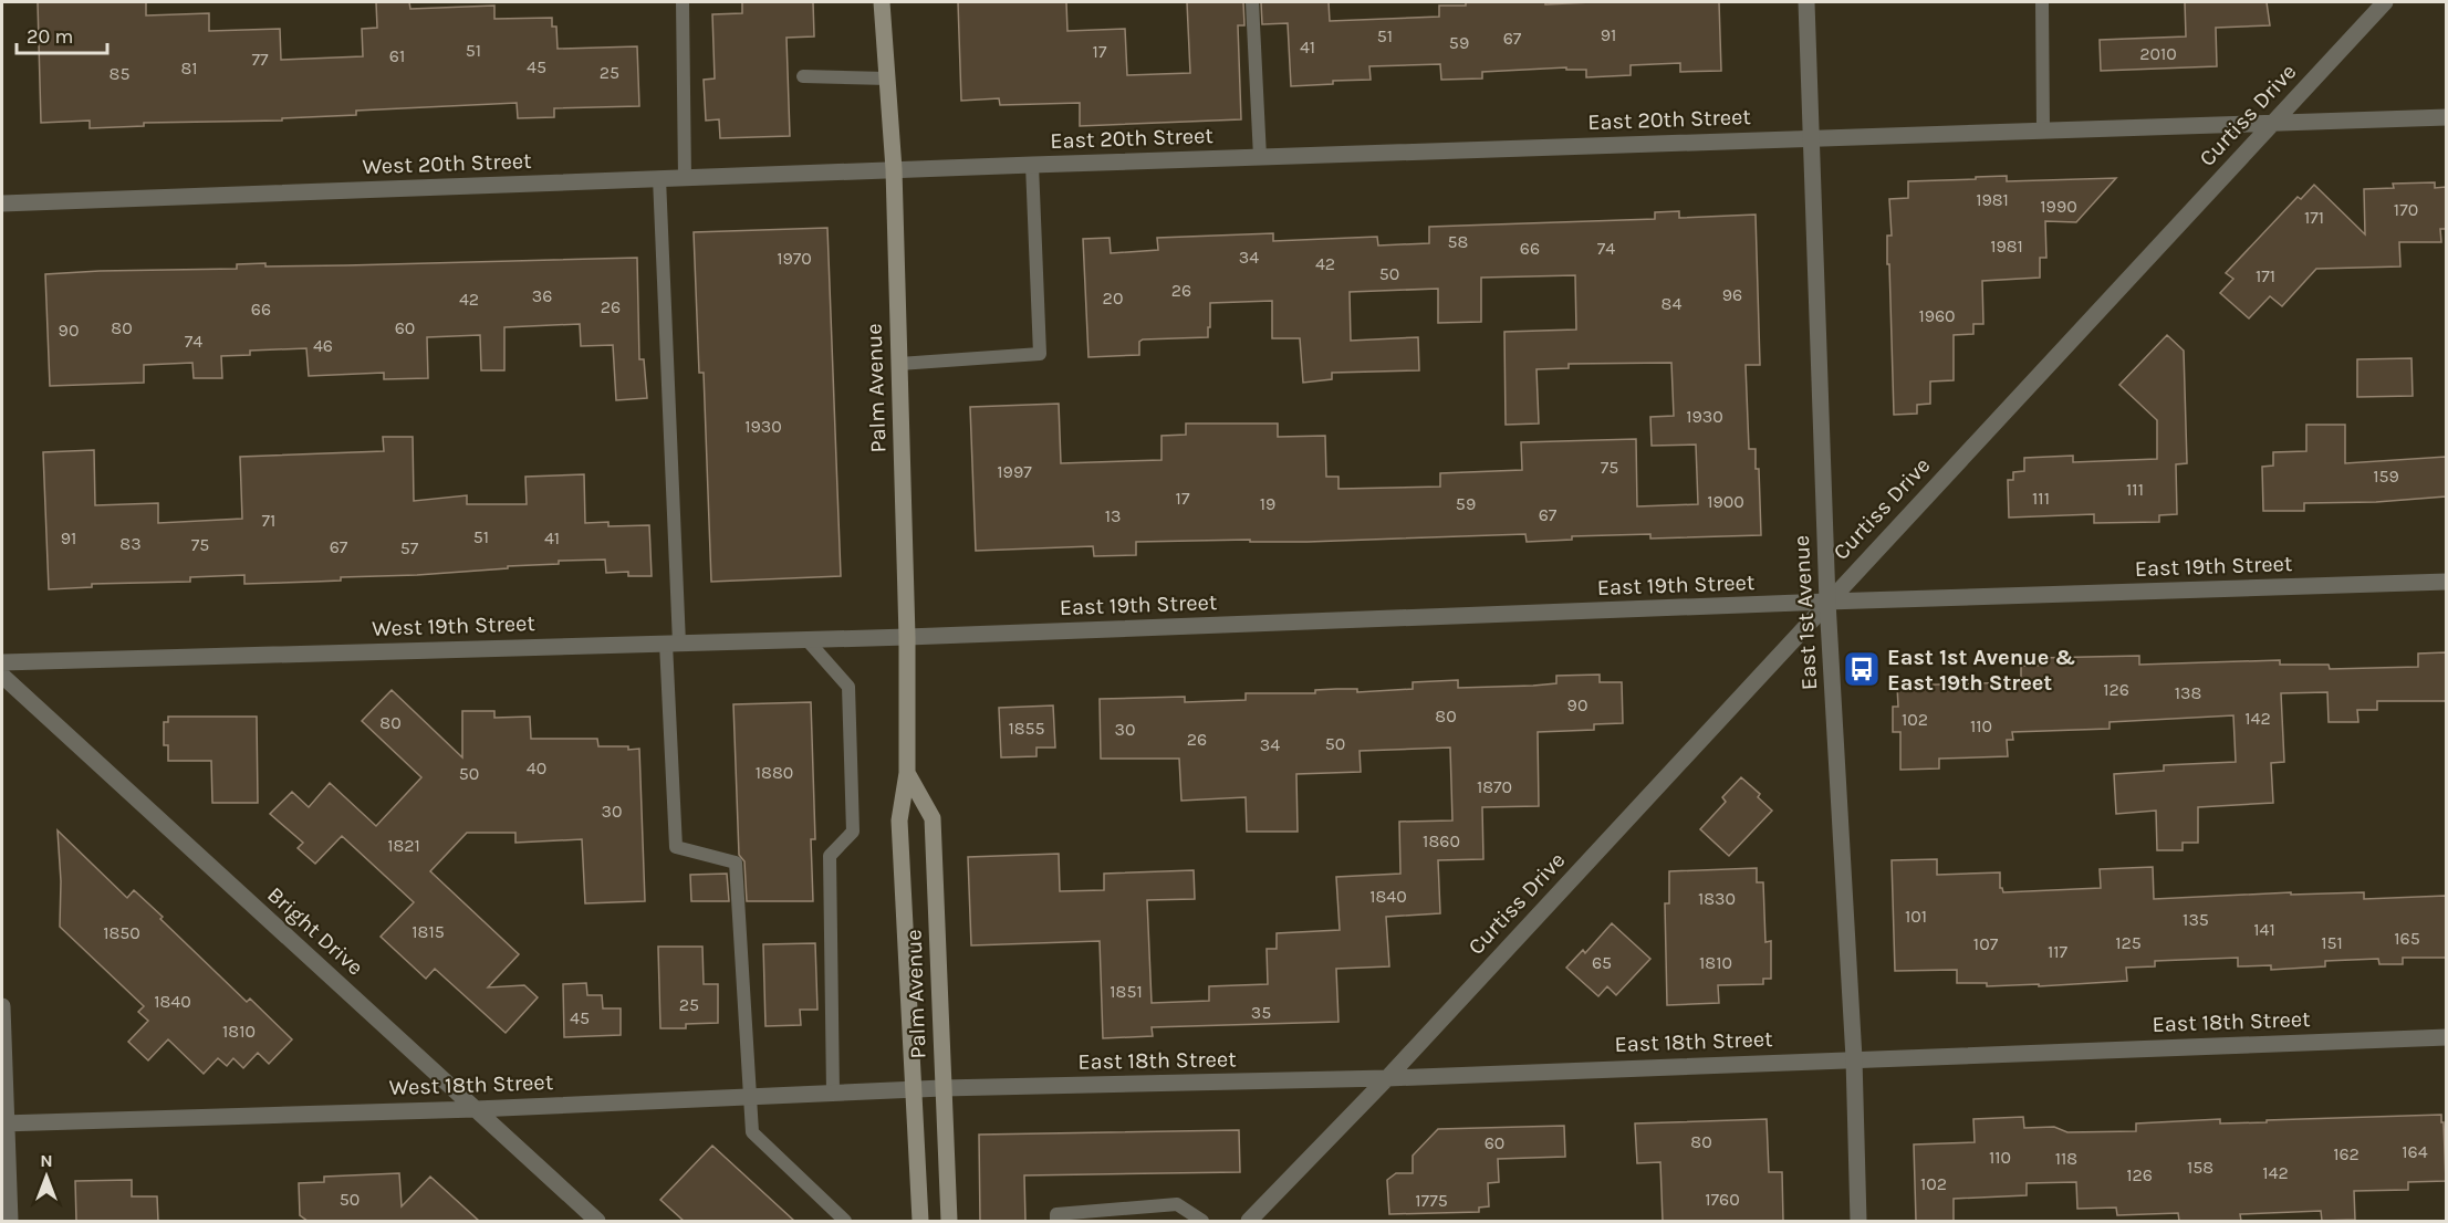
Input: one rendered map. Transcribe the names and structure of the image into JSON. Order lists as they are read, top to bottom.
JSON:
{
  "streets": {
    "main road": ["Palm Avenue"],
    "street": [
      "Curtiss Drive",
      "East 20th Street",
      "West 20th Street",
      "East 19th Street",
      "East 1st Avenue",
      "West 19th Street",
      "Bright Drive",
      "East 18th Street",
      "West 18th Street"
    ]
  },
  "crossings": [
    ["Curtiss Drive", "East 20th Street"],
    ["Curtiss Drive", "East 19th Street"],
    ["Curtiss Drive", "East 1st Avenue"],
    ["Curtiss Drive", "East 18th Street"],
    ["East 20th Street", "West 20th Street"],
    ["East 20th Street", "Palm Avenue"],
    ["East 20th Street", "East 1st Avenue"],
    ["West 20th Street", "Palm Avenue"],
    ["Palm Avenue", "East 19th Street"],
    ["Palm Avenue", "West 19th Street"],
    ["Palm Avenue", "East 18th Street"],
    ["Palm Avenue", "West 18th Street"],
    ["East 19th Street", "East 1st Avenue"],
    ["East 19th Street", "West 19th Street"],
    ["East 1st Avenue", "East 18th Street"],
    ["Bright Drive", "West 18th Street"],
    ["East 18th Street", "West 18th Street"]
  ],
  "places": {
    "bus stop": ["East 1st Avenue & East 19th Street"]
  },
  "house_numbers": [
    "91",
    "51",
    "67",
    "59",
    "41",
    "51",
    "17",
    "2010",
    "61",
    "77",
    "45",
    "81",
    "25",
    "85",
    "1981",
    "1990",
    "170",
    "171",
    "58",
    "1981",
    "66",
    "74",
    "34",
    "1970",
    "42",
    "50",
    "171",
    "26",
    "96",
    "36",
    "20",
    "42",
    "84",
    "26",
    "66",
    "1960",
    "80",
    "60",
    "90",
    "74",
    "46",
    "1930",
    "1930",
    "75",
    "1997",
    "159",
    "111",
    "17",
    "111",
    "1900",
    "19",
    "59",
    "67",
    "13",
    "71",
    "51",
    "91",
    "41",
    "83",
    "75",
    "67",
    "57",
    "126",
    "138",
    "90",
    "80",
    "142",
    "102",
    "80",
    "110",
    "1855",
    "30",
    "26",
    "50",
    "34",
    "40",
    "1880",
    "50",
    "1870",
    "30",
    "1860",
    "1821",
    "1840",
    "1830",
    "101",
    "135",
    "141",
    "1815",
    "1850",
    "165",
    "125",
    "151",
    "107",
    "117",
    "65",
    "1810",
    "1851",
    "1840",
    "25",
    "35",
    "45",
    "1810",
    "80",
    "60",
    "164",
    "162",
    "110",
    "118",
    "158",
    "142",
    "126",
    "102",
    "50",
    "1760",
    "1775"
  ],
  "scale_bar": "20 m",
  "north": "top"
}
